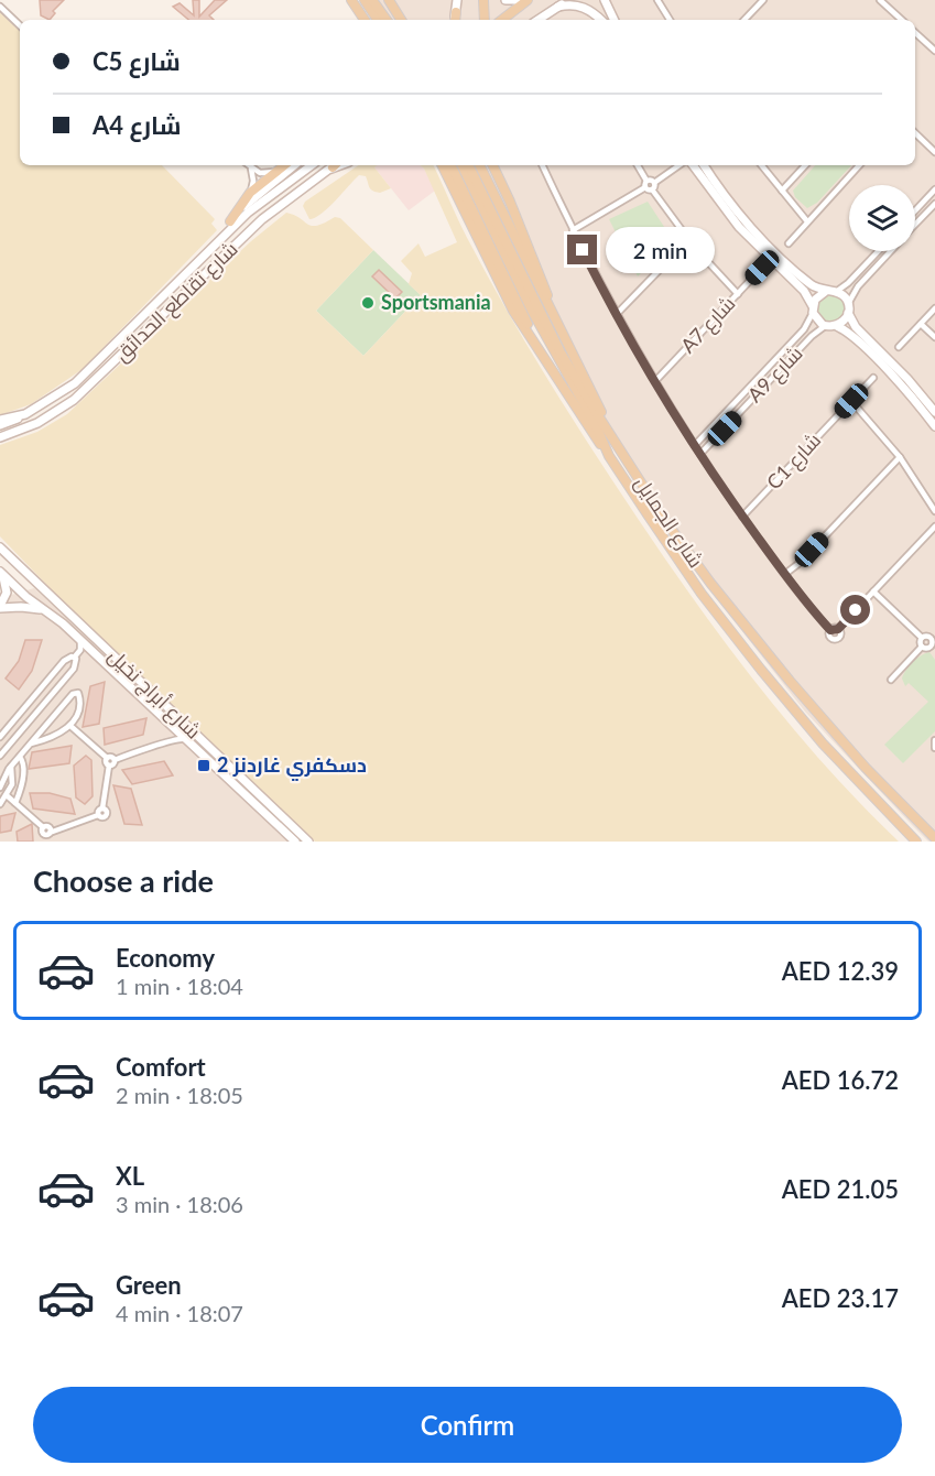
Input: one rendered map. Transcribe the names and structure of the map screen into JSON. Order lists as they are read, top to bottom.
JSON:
{
  "streets": {
    "main road": ["شارع الجمايل"],
    "street": [
      "شارع تقاطع الحدائق",
      "A7 شارع",
      "A9 شارع",
      "C1 شارع",
      "شارع أبراج نخيل"
    ]
  },
  "places": {
    "other": ["Sportsmania"],
    "transit": ["دسكفري غاردنز 2"]
  },
  "page": {
    "banner": ["C5 شارع", "A4 شارع"],
    "bubble": "2 min",
    "heading": "Choose a ride",
    "list": [
      {
        "name": "Economy",
        "note": "1 min · 18:04",
        "value": "AED 12.39"
      },
      {
        "name": "Comfort",
        "note": "2 min · 18:05",
        "value": "AED 16.72"
      },
      {
        "name": "XL",
        "note": "3 min · 18:06",
        "value": "AED 21.05"
      },
      {
        "name": "Green",
        "note": "4 min · 18:07",
        "value": "AED 23.17"
      }
    ],
    "buttons": "Confirm"
  }
}
